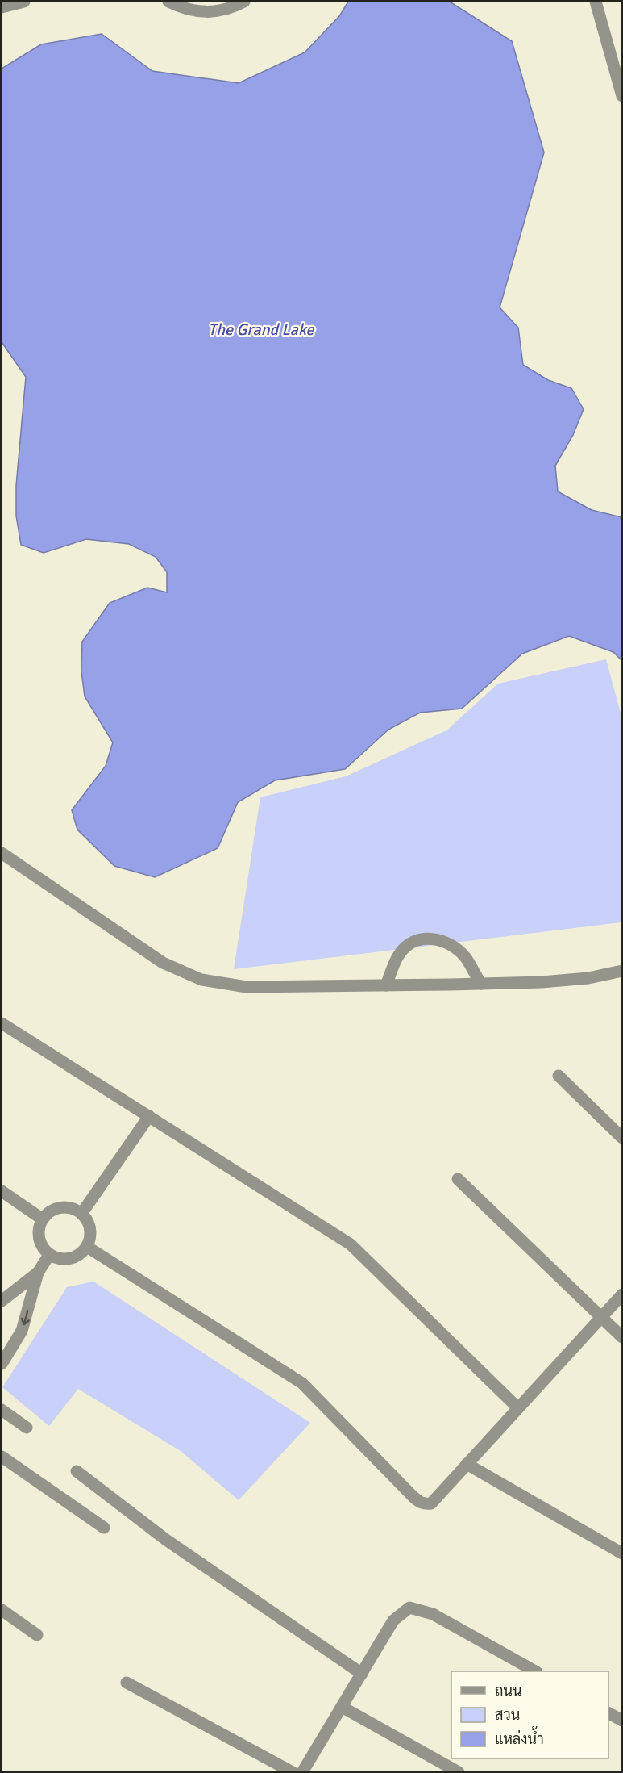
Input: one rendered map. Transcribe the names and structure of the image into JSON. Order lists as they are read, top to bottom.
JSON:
{
  "water": ["The Grand Lake"],
  "legend": ["ถนน", "สวน", "แหล่งน้ำ"]
}
